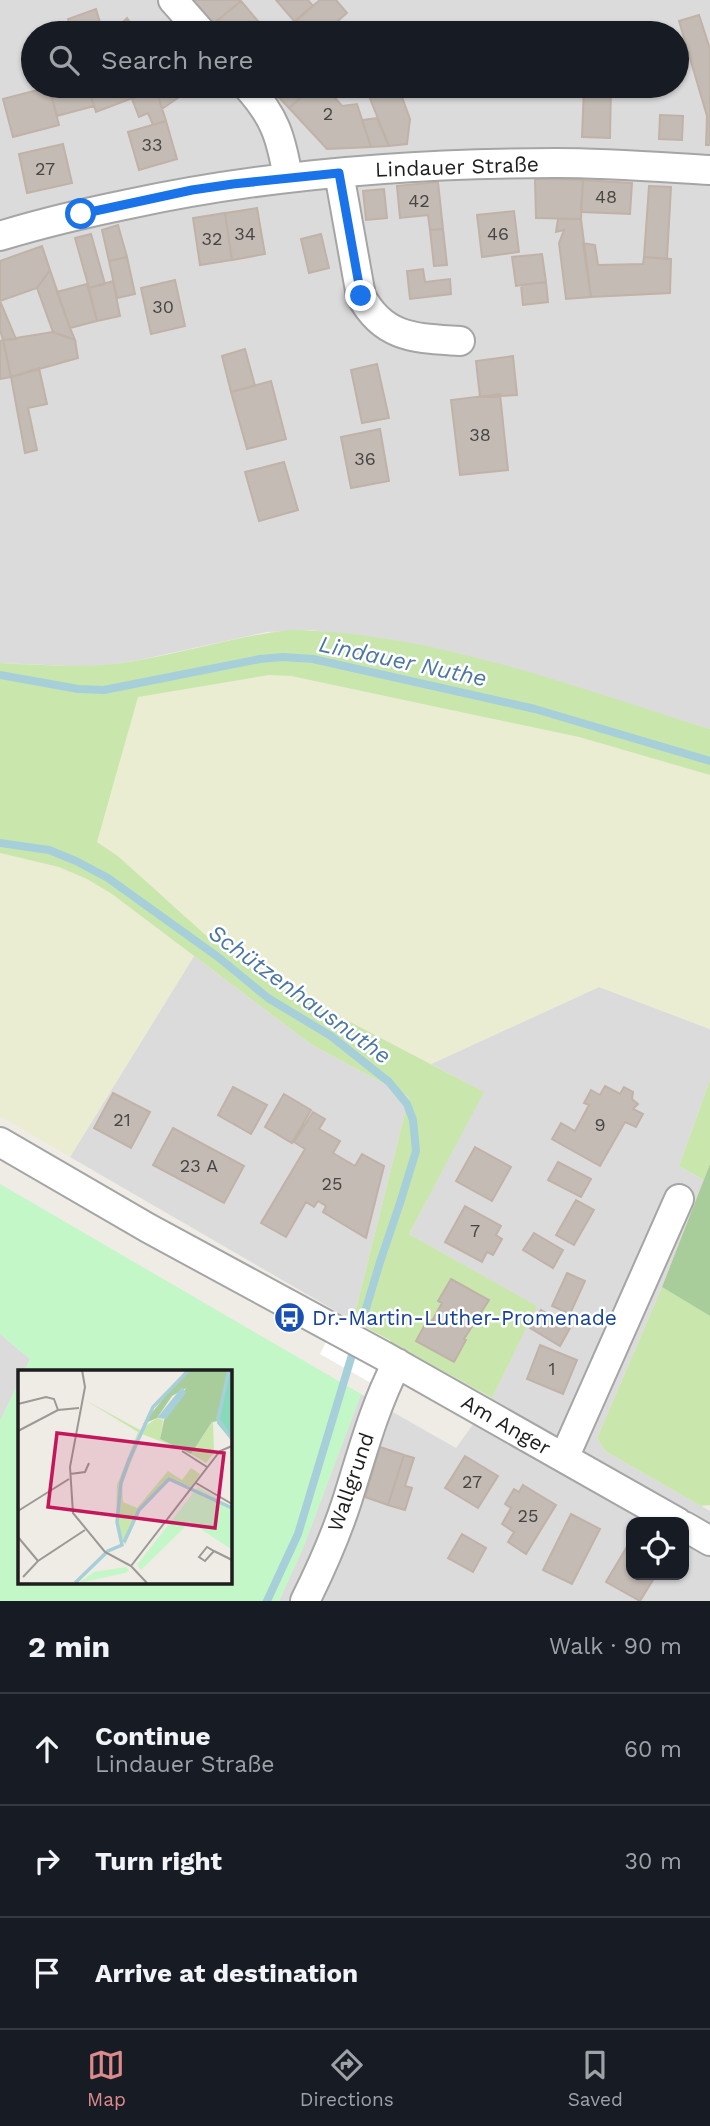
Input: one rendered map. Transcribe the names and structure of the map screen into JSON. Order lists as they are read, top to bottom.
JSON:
{
  "streets": {
    "street": ["Lindauer Straße", "Am Anger", "Wallgrund"]
  },
  "crossings": [
    ["Am Anger", "Wallgrund"]
  ],
  "water": ["Lindauer Nuthe", "Schützenhausnuthe"],
  "places": {
    "bus stop": ["Dr.-Martin-Luther-Promenade"]
  },
  "house_numbers": [
    "2",
    "33",
    "27",
    "48",
    "42",
    "34",
    "46",
    "32",
    "30",
    "38",
    "36",
    "21",
    "9",
    "23 A",
    "25",
    "7",
    "1",
    "27",
    "25"
  ],
  "page": {
    "search": "Search here",
    "heading": ["2 min", "Walk · 90 m"],
    "list": [
      ["Continue", "Lindauer Straße", "60 m"],
      ["Turn right", "30 m"],
      "Arrive at destination"
    ],
    "nav": ["Map", "Directions", "Saved"]
  }
}
